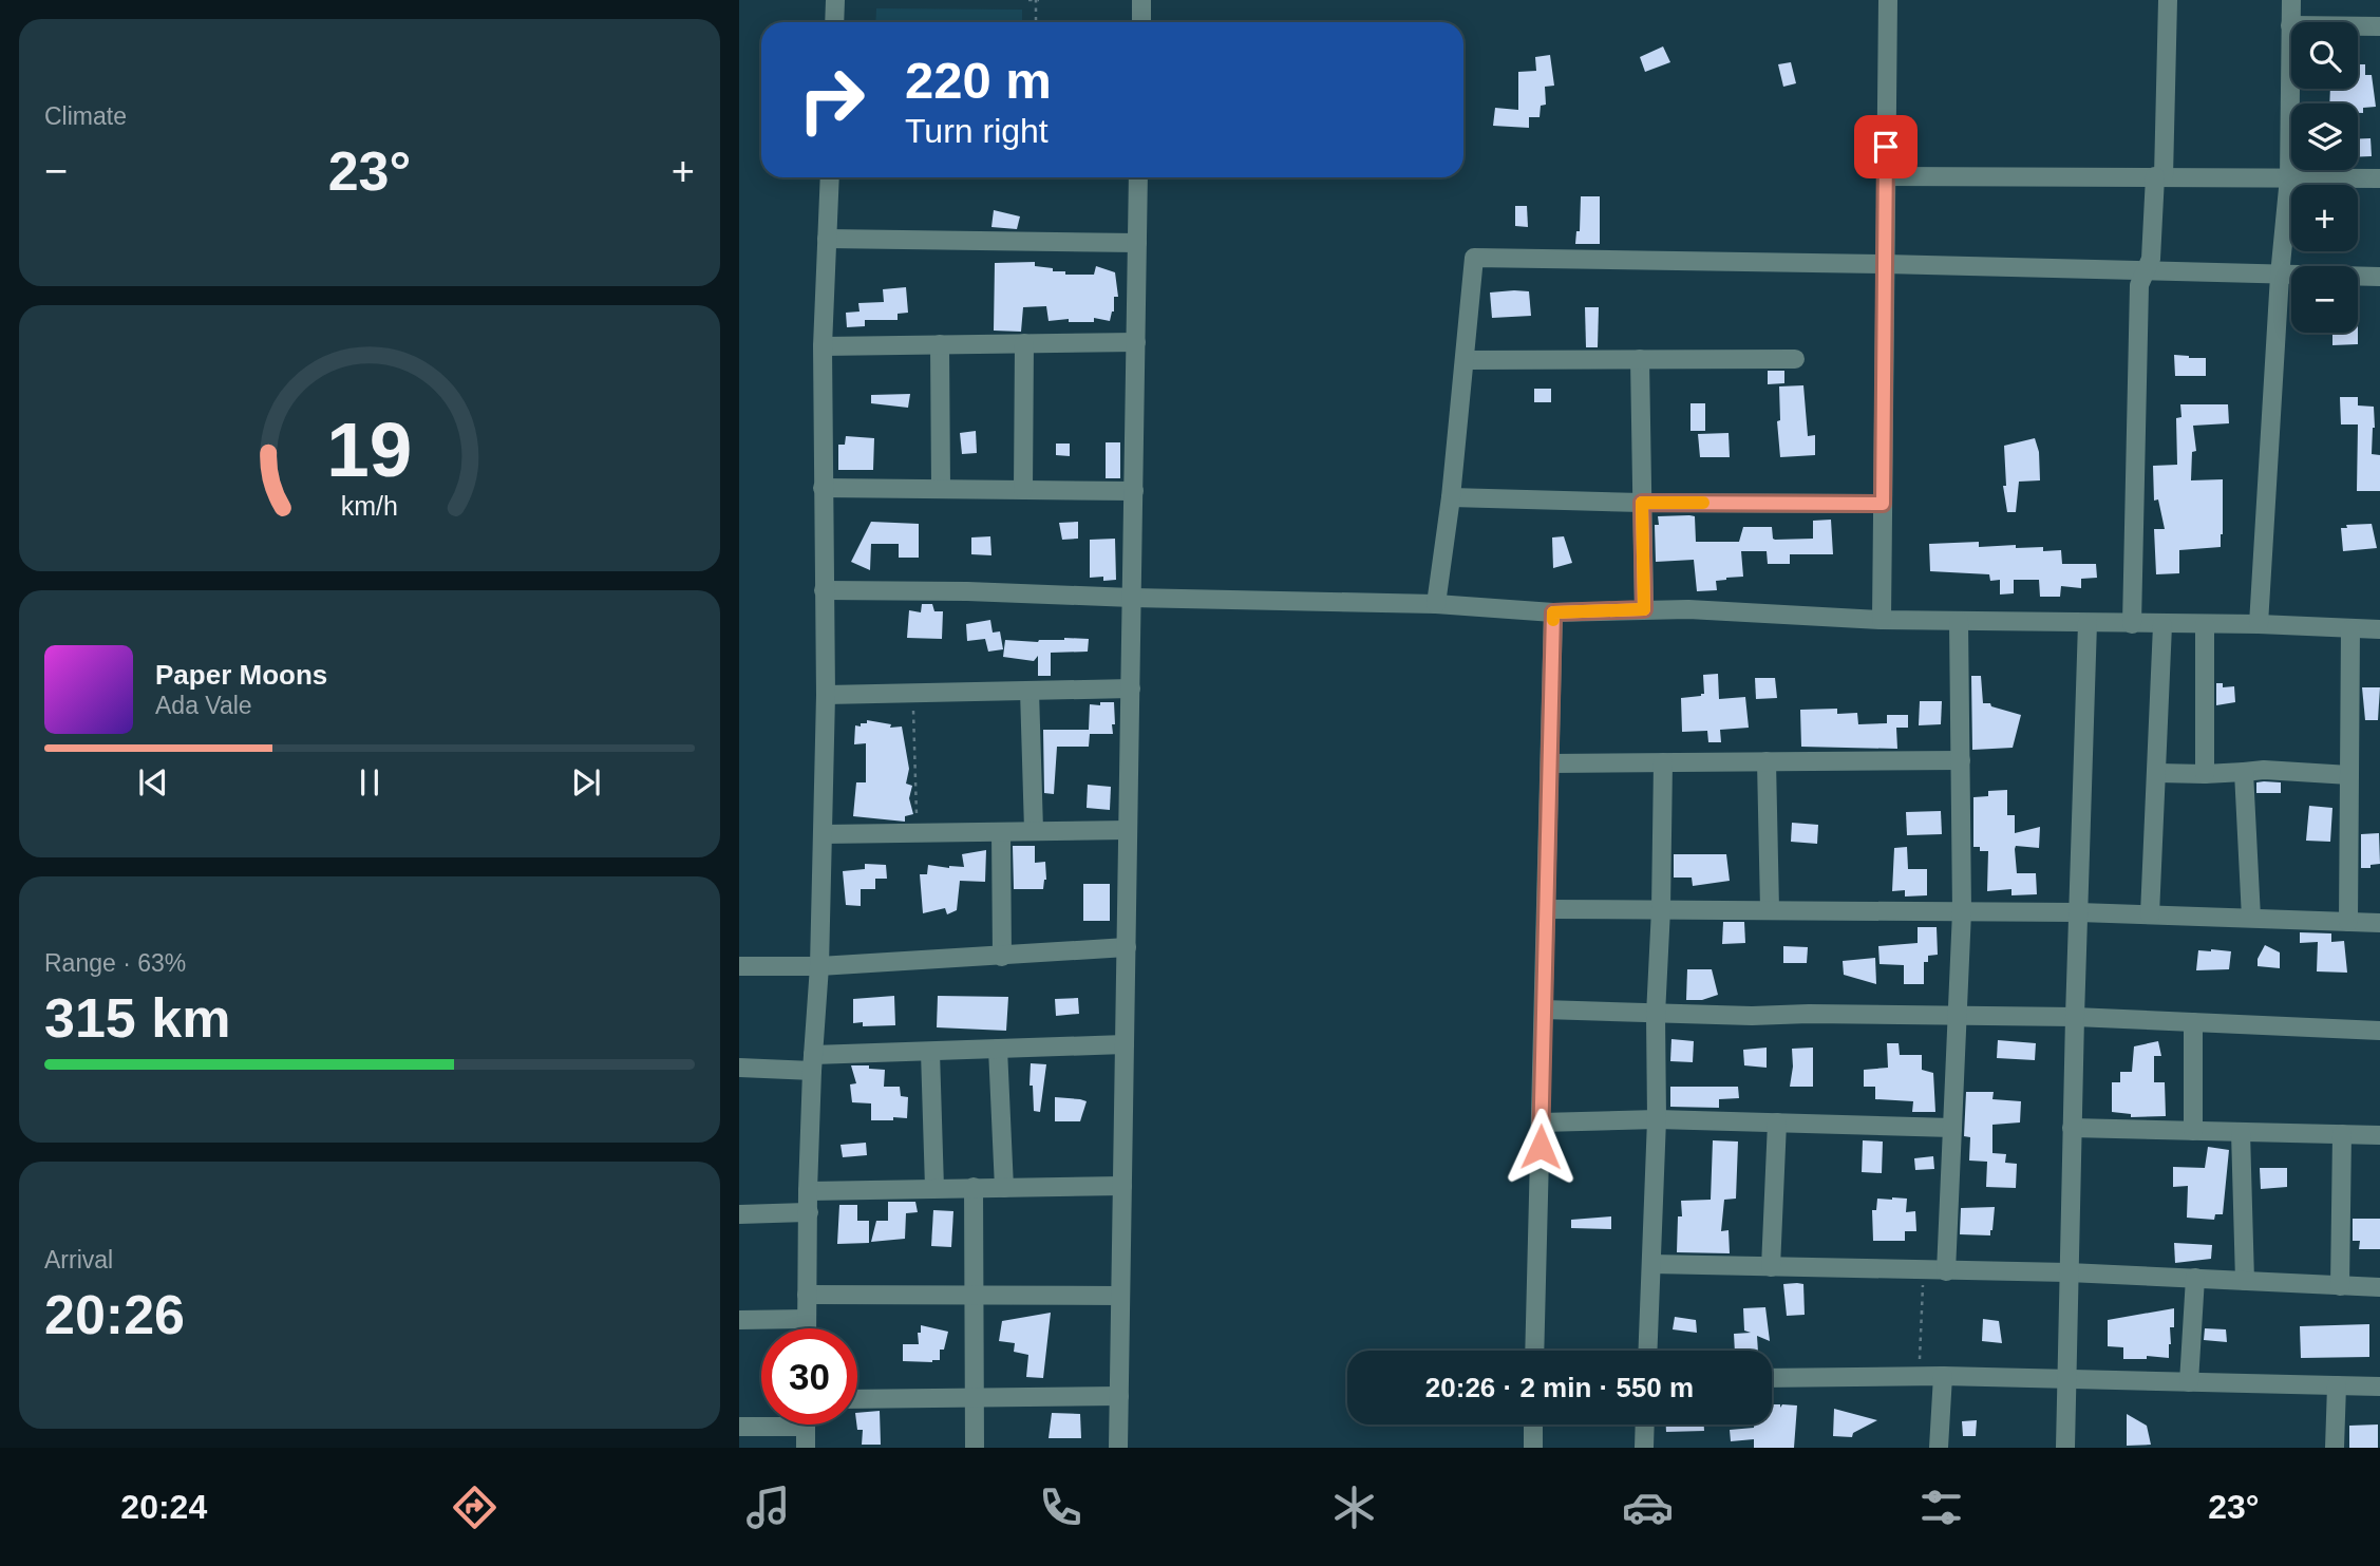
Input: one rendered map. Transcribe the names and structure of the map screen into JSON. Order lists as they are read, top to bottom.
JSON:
{
  "page": {
    "tile": [
      "Climate",
      ["Range · 63%", "315 km"],
      ["Arrival", "20:26"]
    ],
    "map_buttons": ["+", "−"],
    "turn": ["220 m", "Turn right"],
    "heat": ["−", "23°", "+"],
    "song": ["Paper Moons", "Ada Vale"],
    "limit": "30",
    "trip": "20:26 · 2 min · 550 m",
    "tabs": ["20:24", "23°"],
    "gauge": ["19", "km/h"]
  }
}
